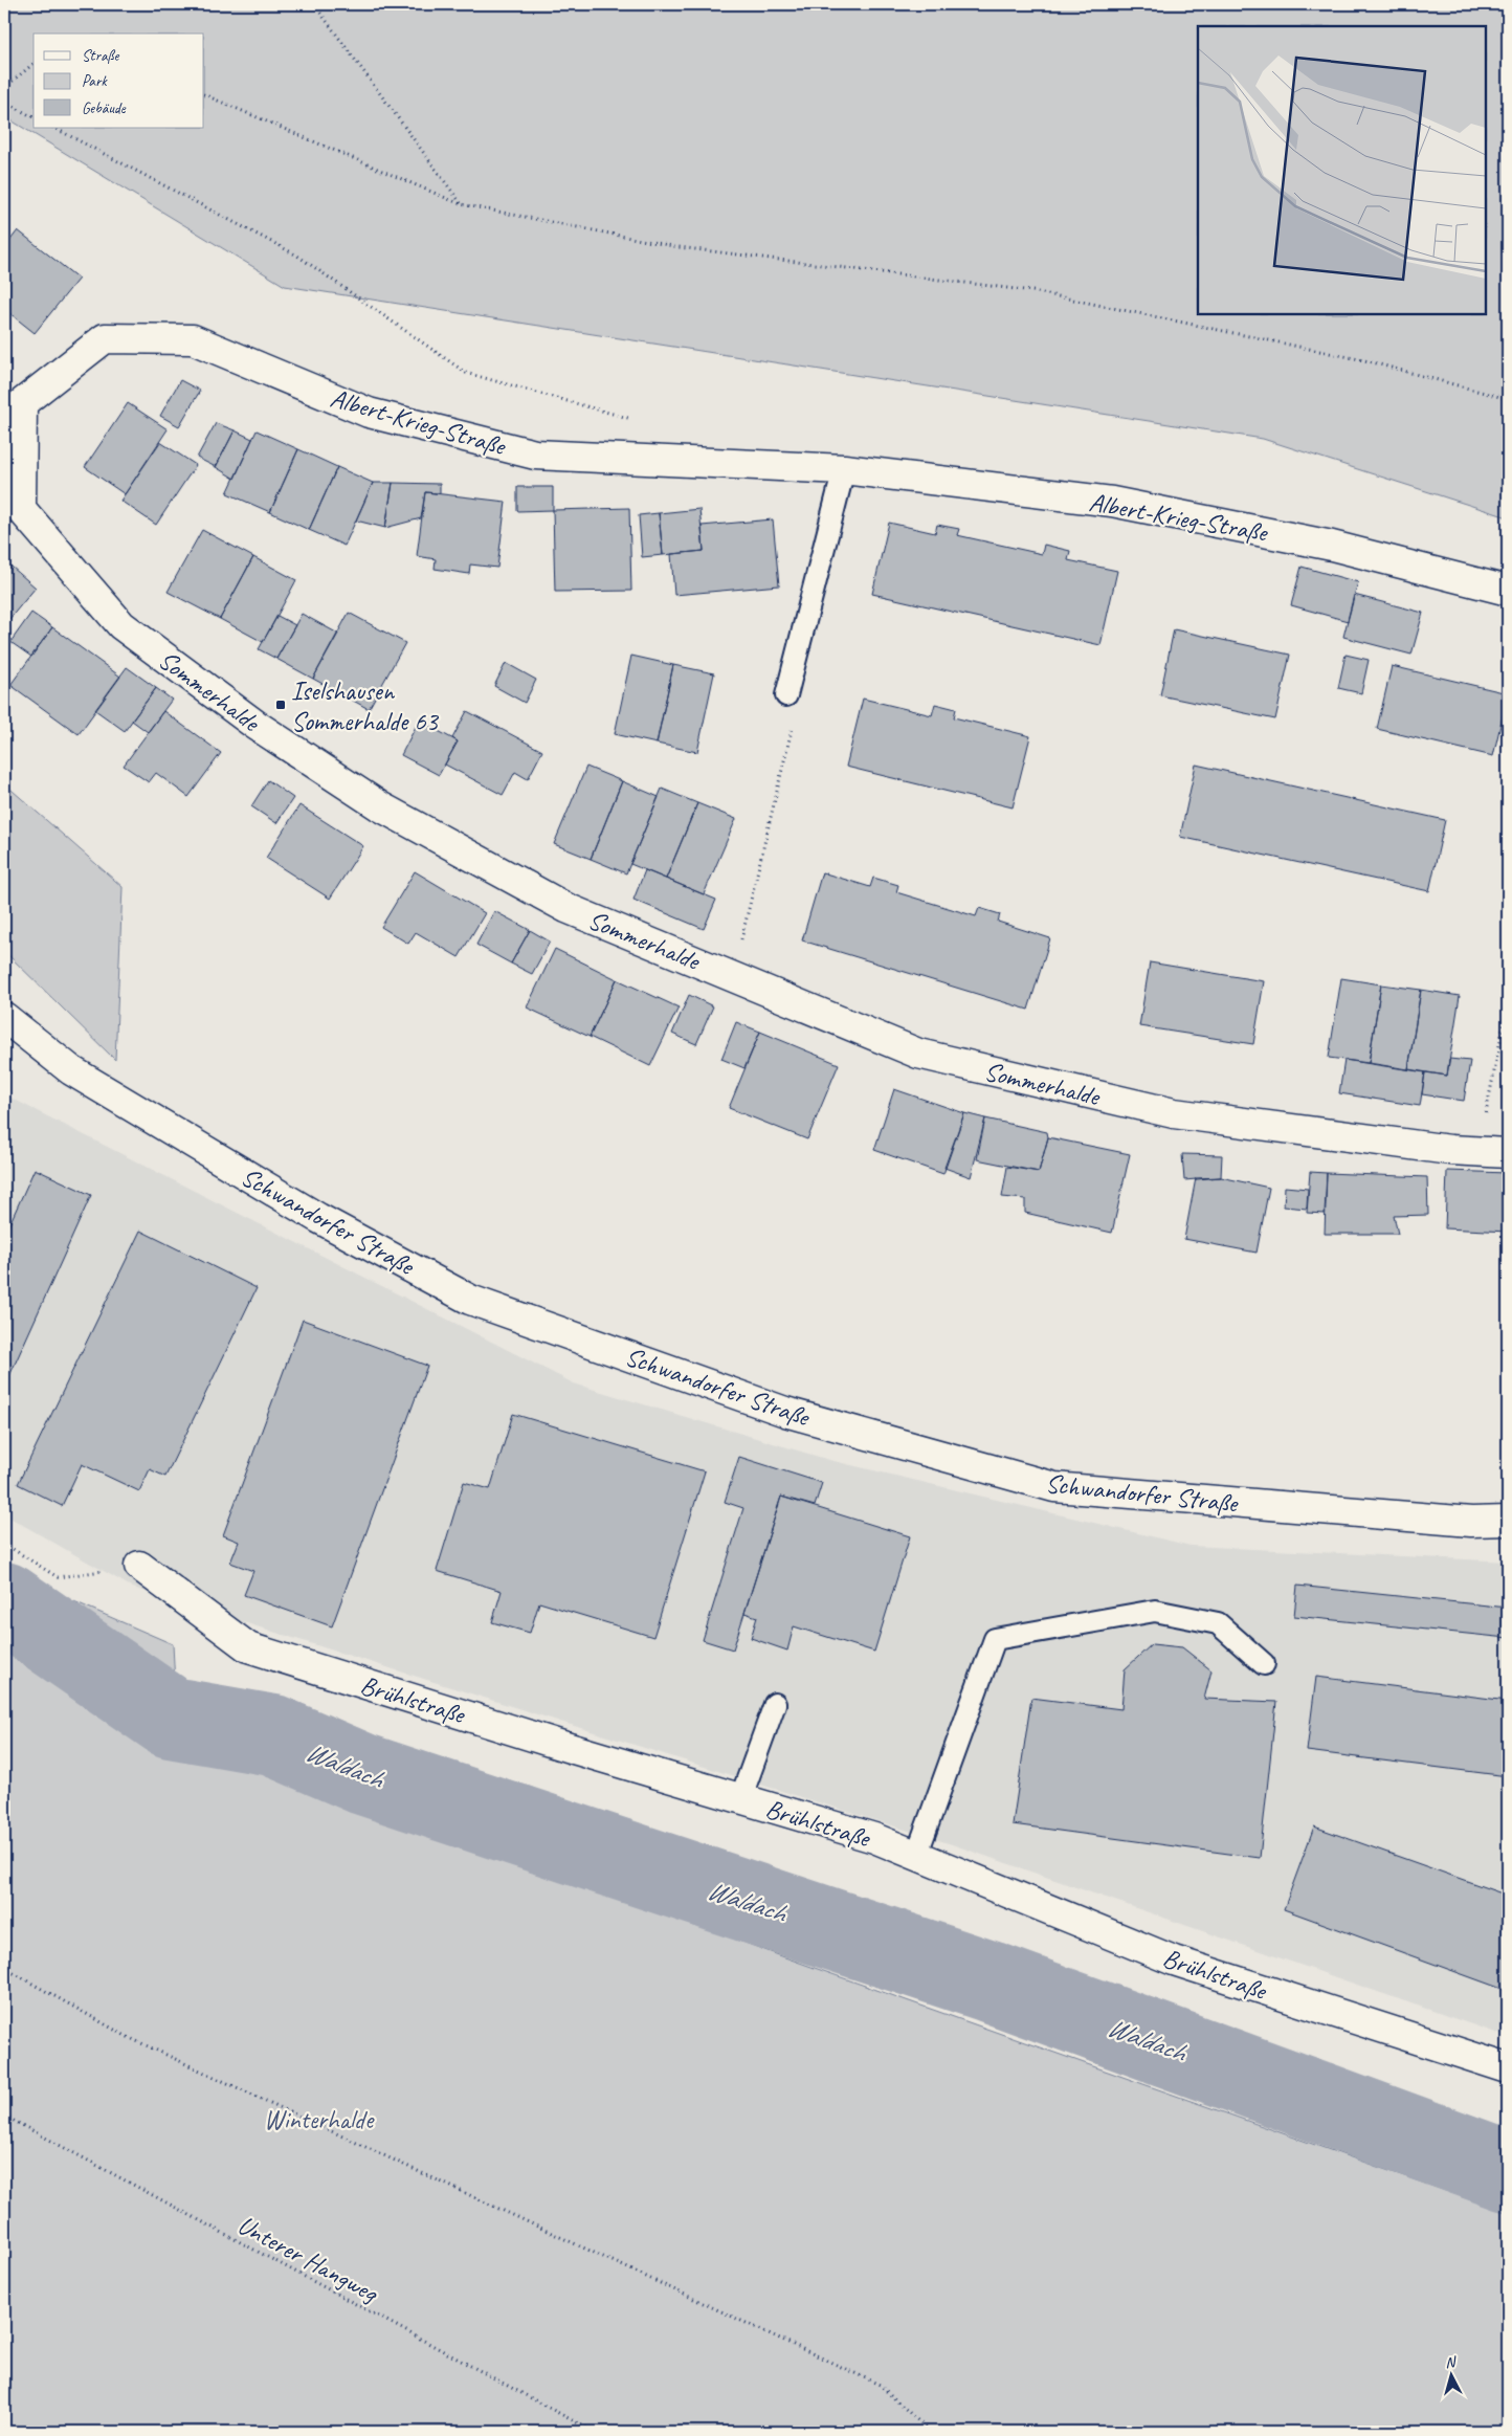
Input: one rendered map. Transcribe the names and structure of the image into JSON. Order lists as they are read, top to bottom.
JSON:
{
  "streets": {
    "street": [
      "Albert-Krieg-Straße",
      "Sommerhalde",
      "Schwandorfer Straße",
      "Brühlstraße"
    ],
    "path": ["Unterer Hangweg"]
  },
  "crossings": [
    ["Albert-Krieg-Straße", "Sommerhalde"]
  ],
  "water": ["Waldach"],
  "parks": ["Winterhalde"],
  "places": {
    "transit": ["Iselshausen Sommerhalde 63"]
  },
  "legend": ["Straße", "Park", "Gebäude"],
  "north": "top"
}
